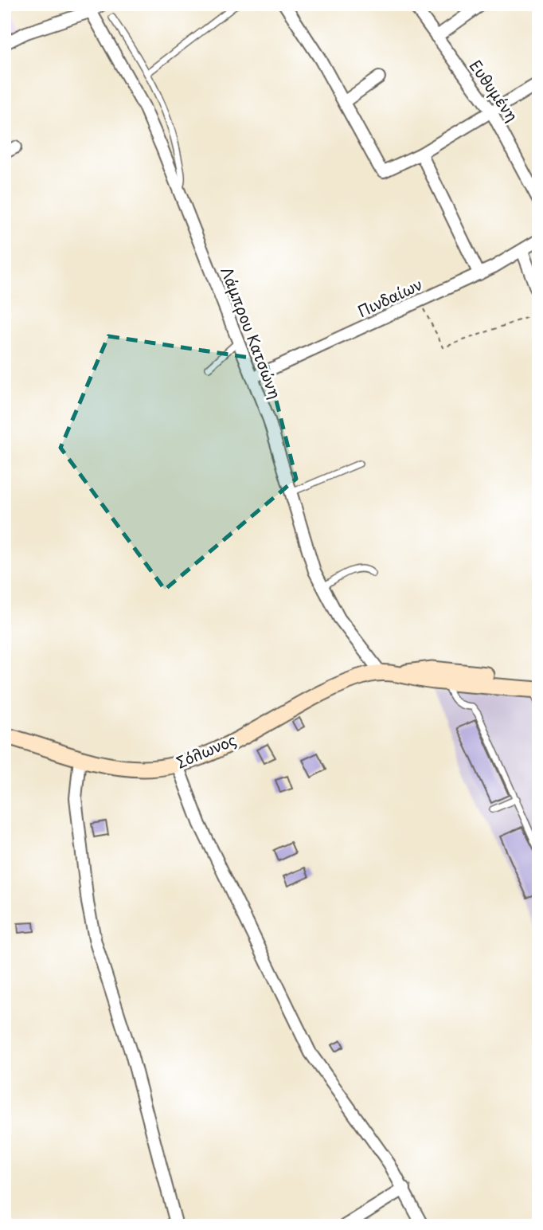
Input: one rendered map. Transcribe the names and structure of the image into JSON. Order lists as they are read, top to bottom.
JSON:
{
  "streets": {
    "street": [
      "Ευθυμένη",
      "Πινδαίων",
      "Λάμπρου Κατσώνη",
      "Σόλωνος"
    ]
  },
  "crossings": [
    ["Πινδαίων", "Λάμπρου Κατσώνη"],
    ["Λάμπρου Κατσώνη", "Σόλωνος"]
  ]
}
